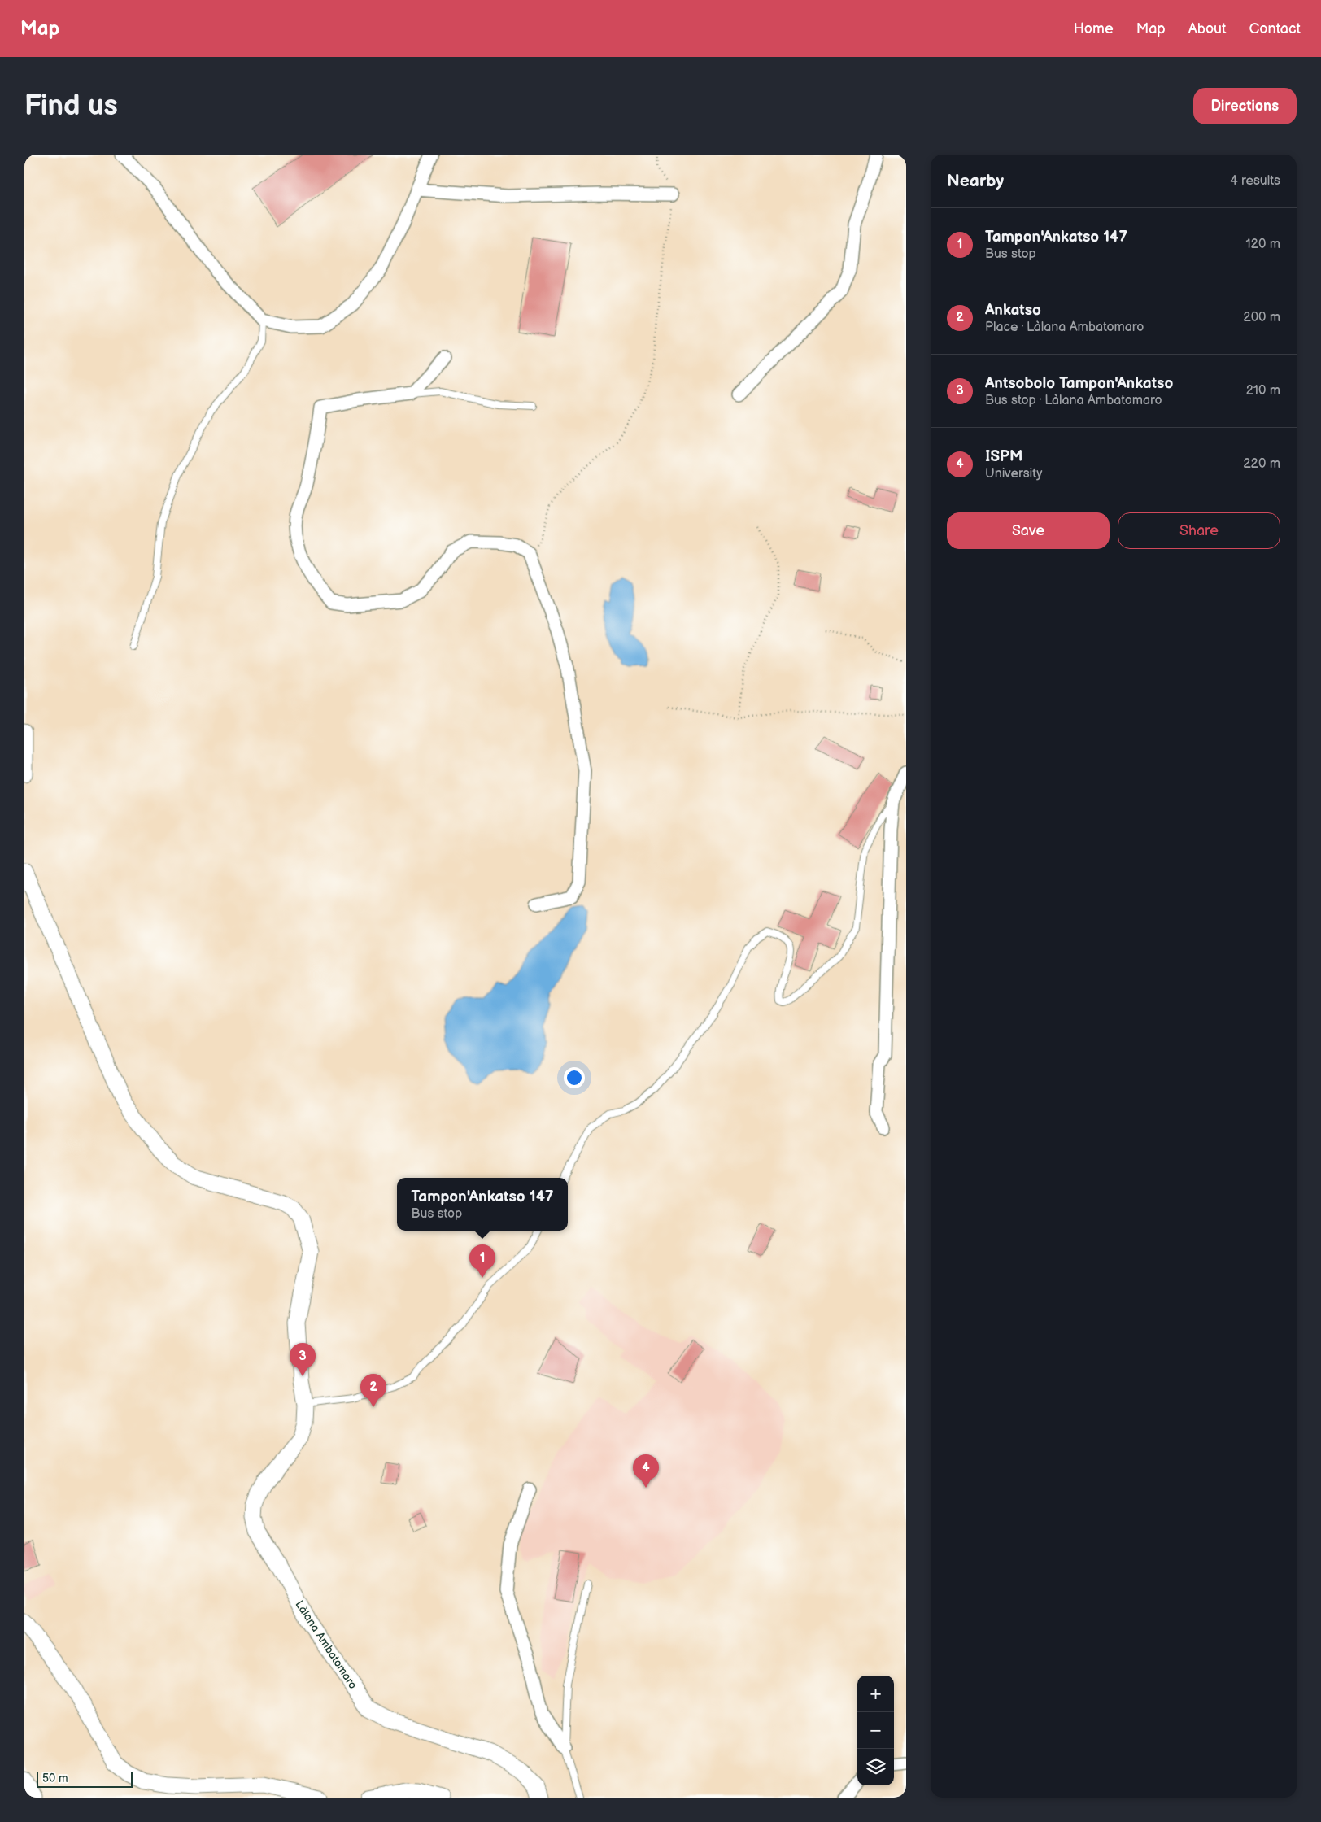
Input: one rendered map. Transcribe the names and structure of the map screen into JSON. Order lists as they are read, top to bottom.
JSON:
{
  "streets": {
    "street": ["Làlana Ambatomaro"]
  },
  "scale_bar": "50 m",
  "page": {
    "header": "Map",
    "nav": [
      "Home",
      "Map",
      "About",
      "Contact"
    ],
    "buttons": [
      "Directions",
      ["Save", "Share"]
    ],
    "title": "Find us",
    "heading": ["Nearby", "4 results"],
    "list": [
      {
        "mark": "1",
        "name": "Tampon'Ankatso 147",
        "note": "Bus stop",
        "value": "120 m"
      },
      {
        "mark": "2",
        "name": "Ankatso",
        "note": "Place · Làlana Ambatomaro",
        "value": "200 m"
      },
      {
        "mark": "3",
        "name": "Antsobolo Tampon'Ankatso",
        "note": "Bus stop · Làlana Ambatomaro",
        "value": "210 m"
      },
      {
        "mark": "4",
        "name": "ISPM",
        "note": "University",
        "value": "220 m"
      }
    ],
    "popup": ["Tampon'Ankatso 147", "Bus stop"],
    "pins": [
      "1",
      "3",
      "2",
      "4"
    ],
    "map_buttons": ["+", "−"],
    "scale": "50 m"
  }
}
